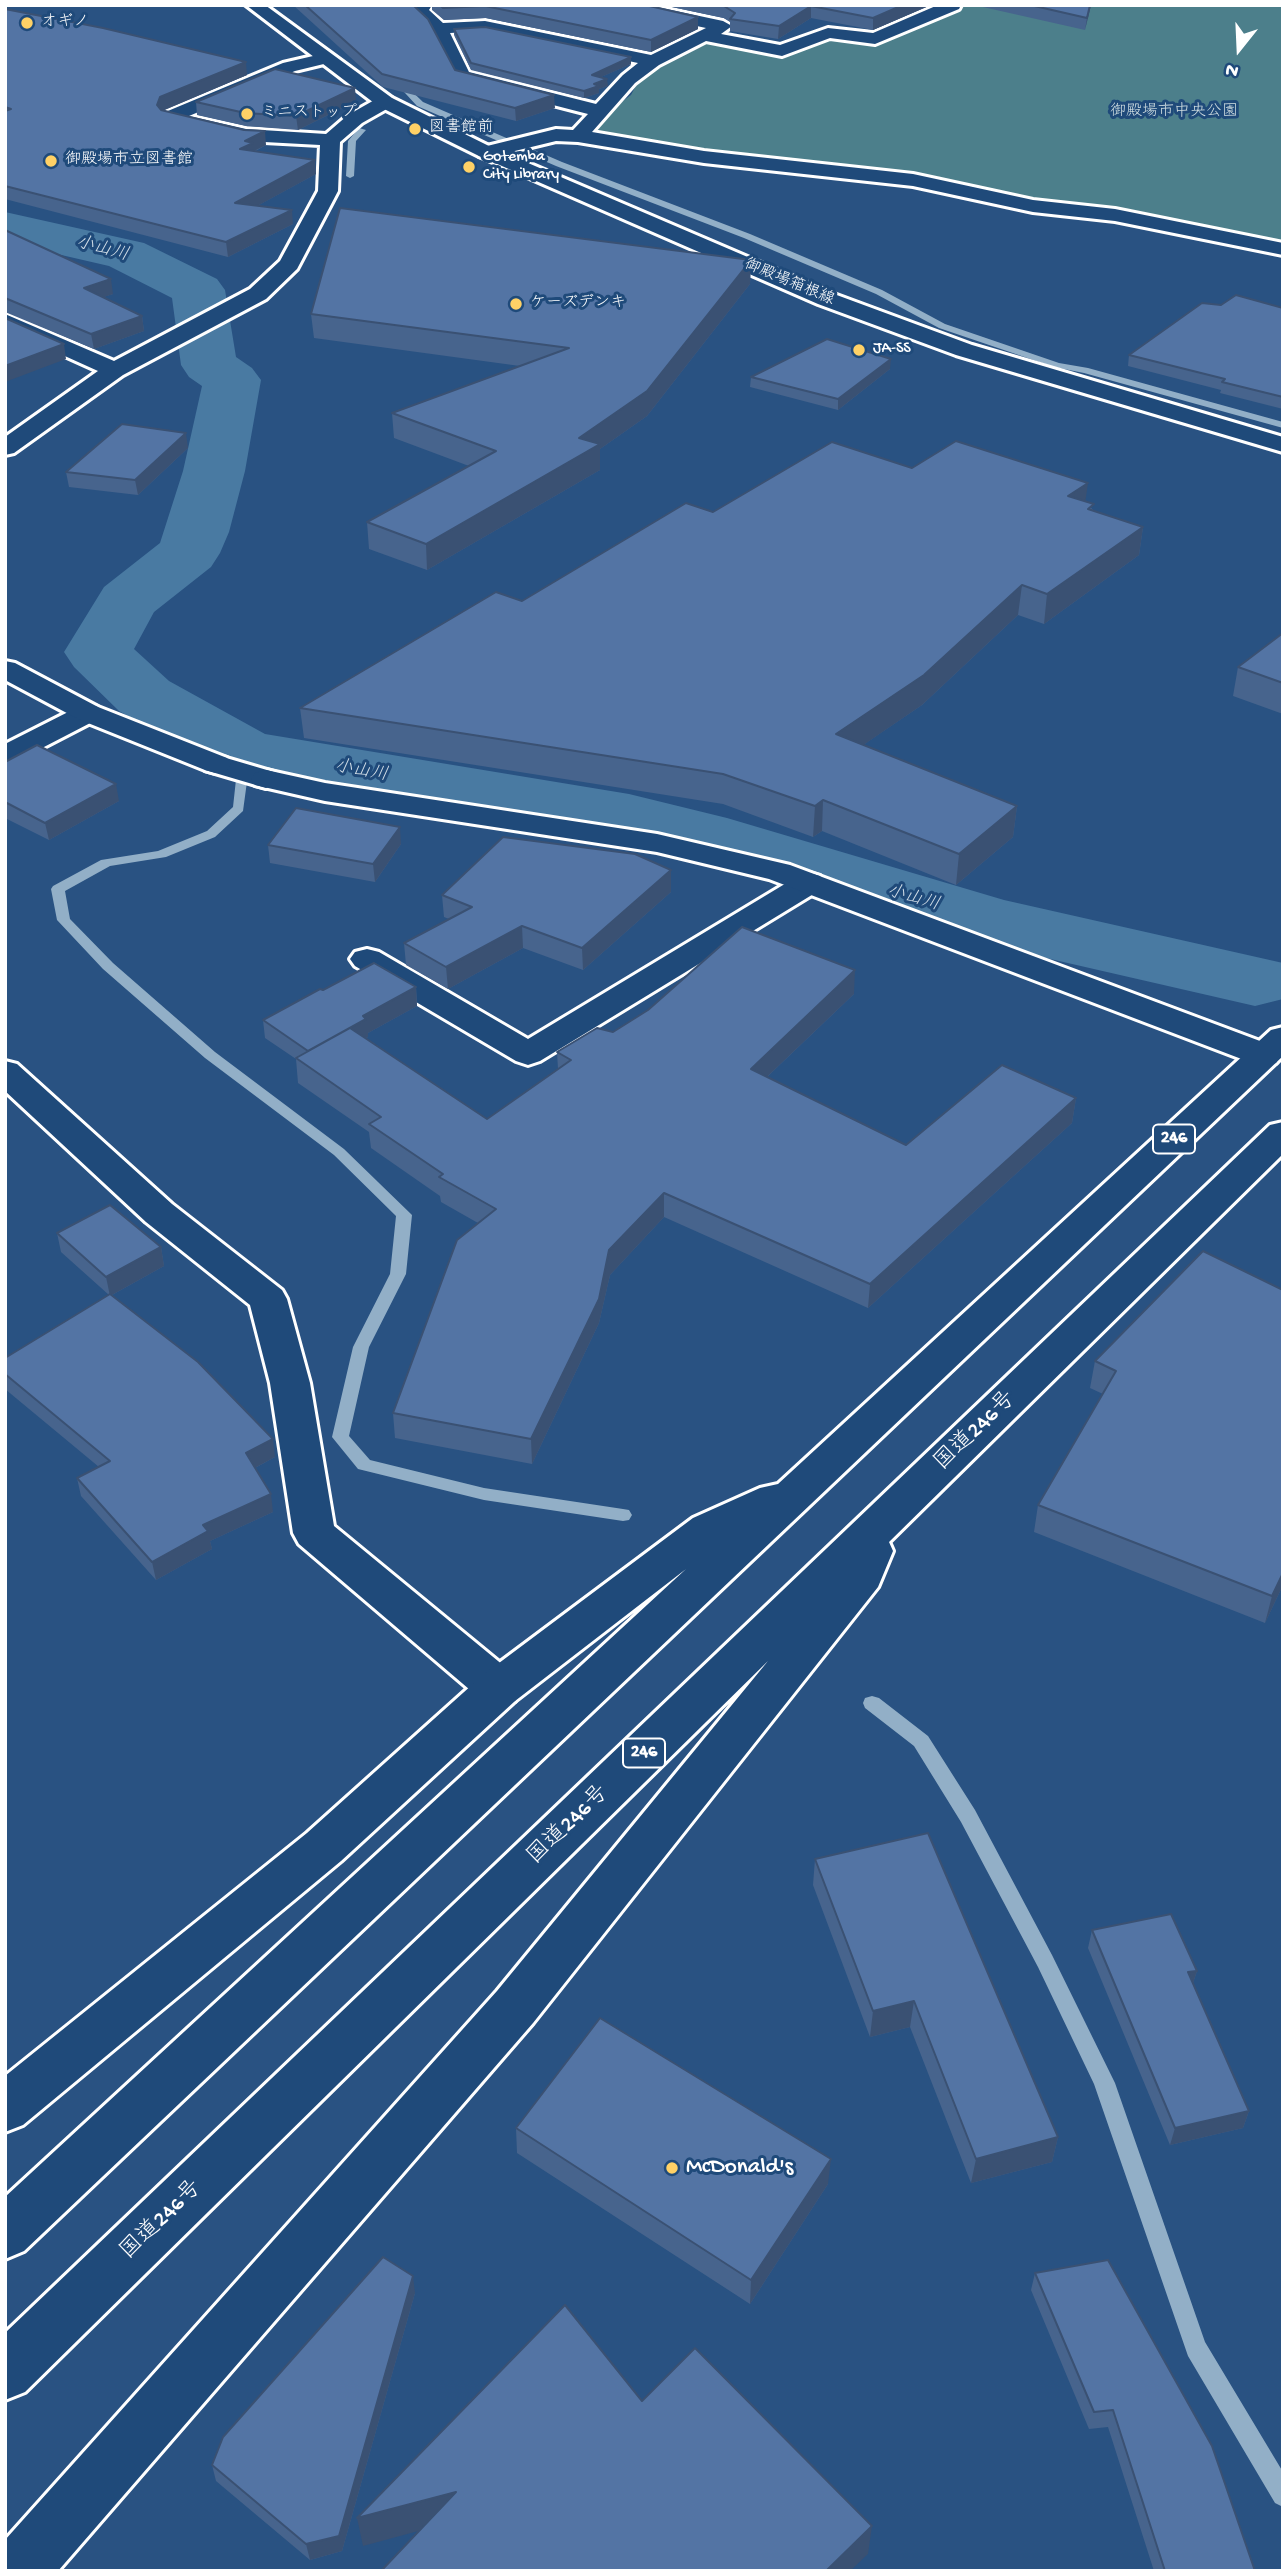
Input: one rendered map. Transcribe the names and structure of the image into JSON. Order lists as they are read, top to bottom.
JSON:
{
  "streets": {
    "main road": ["御殿場箱根線", "246", "国道246号"]
  },
  "crossings": [
    ["246", "国道246号"]
  ],
  "water": ["小山川"],
  "parks": ["御殿場市中央公園"],
  "places": [
    "オギノ",
    "ミニストップ",
    "図書館前",
    "御殿場市立図書館",
    "Gotemba City Library",
    "ケーズデンキ",
    "JA-SS",
    "McDonald's"
  ],
  "north": "bottom"
}
